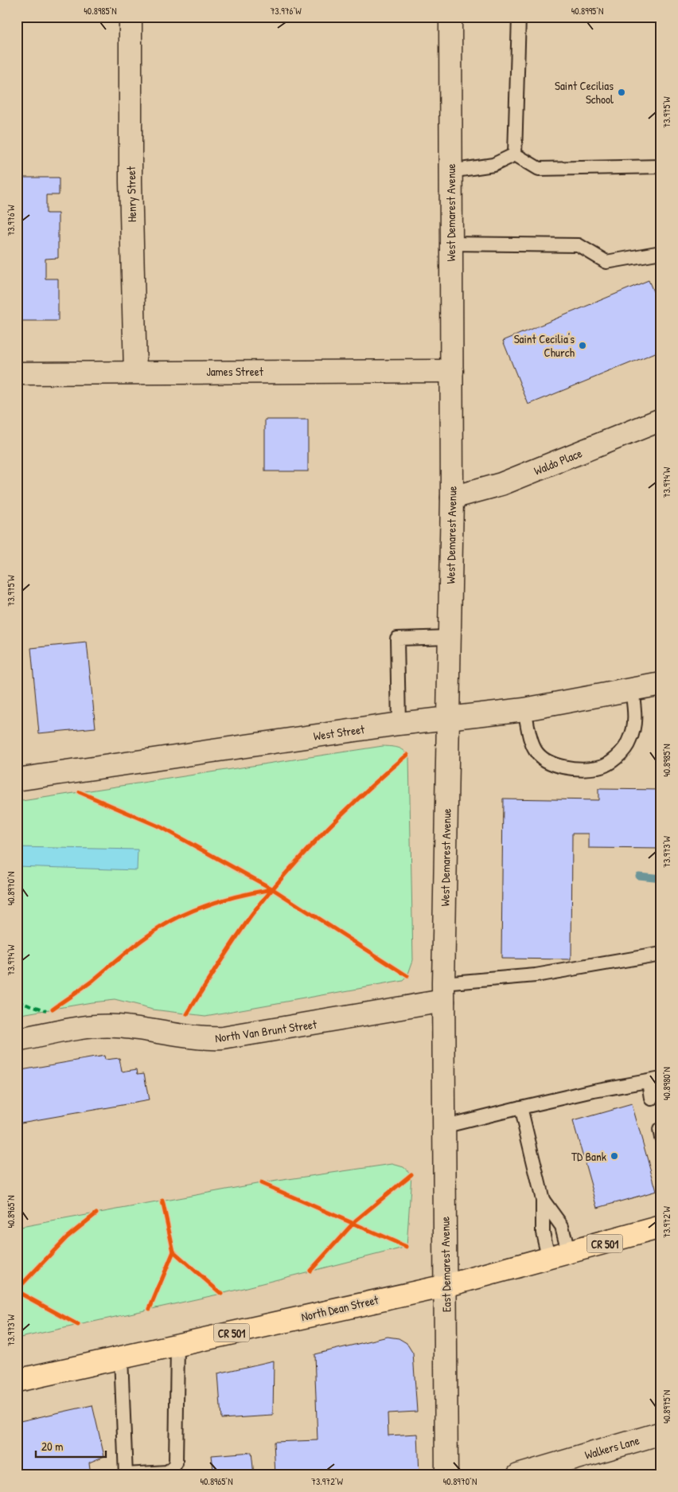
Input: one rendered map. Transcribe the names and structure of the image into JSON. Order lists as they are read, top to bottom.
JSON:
{
  "streets": {
    "main road": ["CR 501", "North Dean Street"],
    "street": [
      "Henry Street",
      "West Demarest Avenue",
      "James Street",
      "Waldo Place",
      "West Street",
      "North Van Brunt Street",
      "East Demarest Avenue",
      "Walkers Lane"
    ]
  },
  "crossings": [
    ["Henry Street", "James Street"],
    ["West Demarest Avenue", "James Street"],
    ["West Demarest Avenue", "Waldo Place"],
    ["West Demarest Avenue", "West Street"],
    ["West Demarest Avenue", "North Van Brunt Street"],
    ["West Demarest Avenue", "East Demarest Avenue"],
    ["East Demarest Avenue", "North Dean Street"]
  ],
  "places": ["Saint Cecilias School", "Saint Cecilia's Church", "TD Bank"],
  "scale_bar": "20 m",
  "coordinates": [
    "40.8985°N",
    "73.976°W",
    "40.8995°N",
    "73.975°W",
    "73.974°W",
    "73.973°W",
    "40.8970°N",
    "40.8980°N",
    "40.8965°N",
    "73.972°W",
    "40.8975°N"
  ]
}
